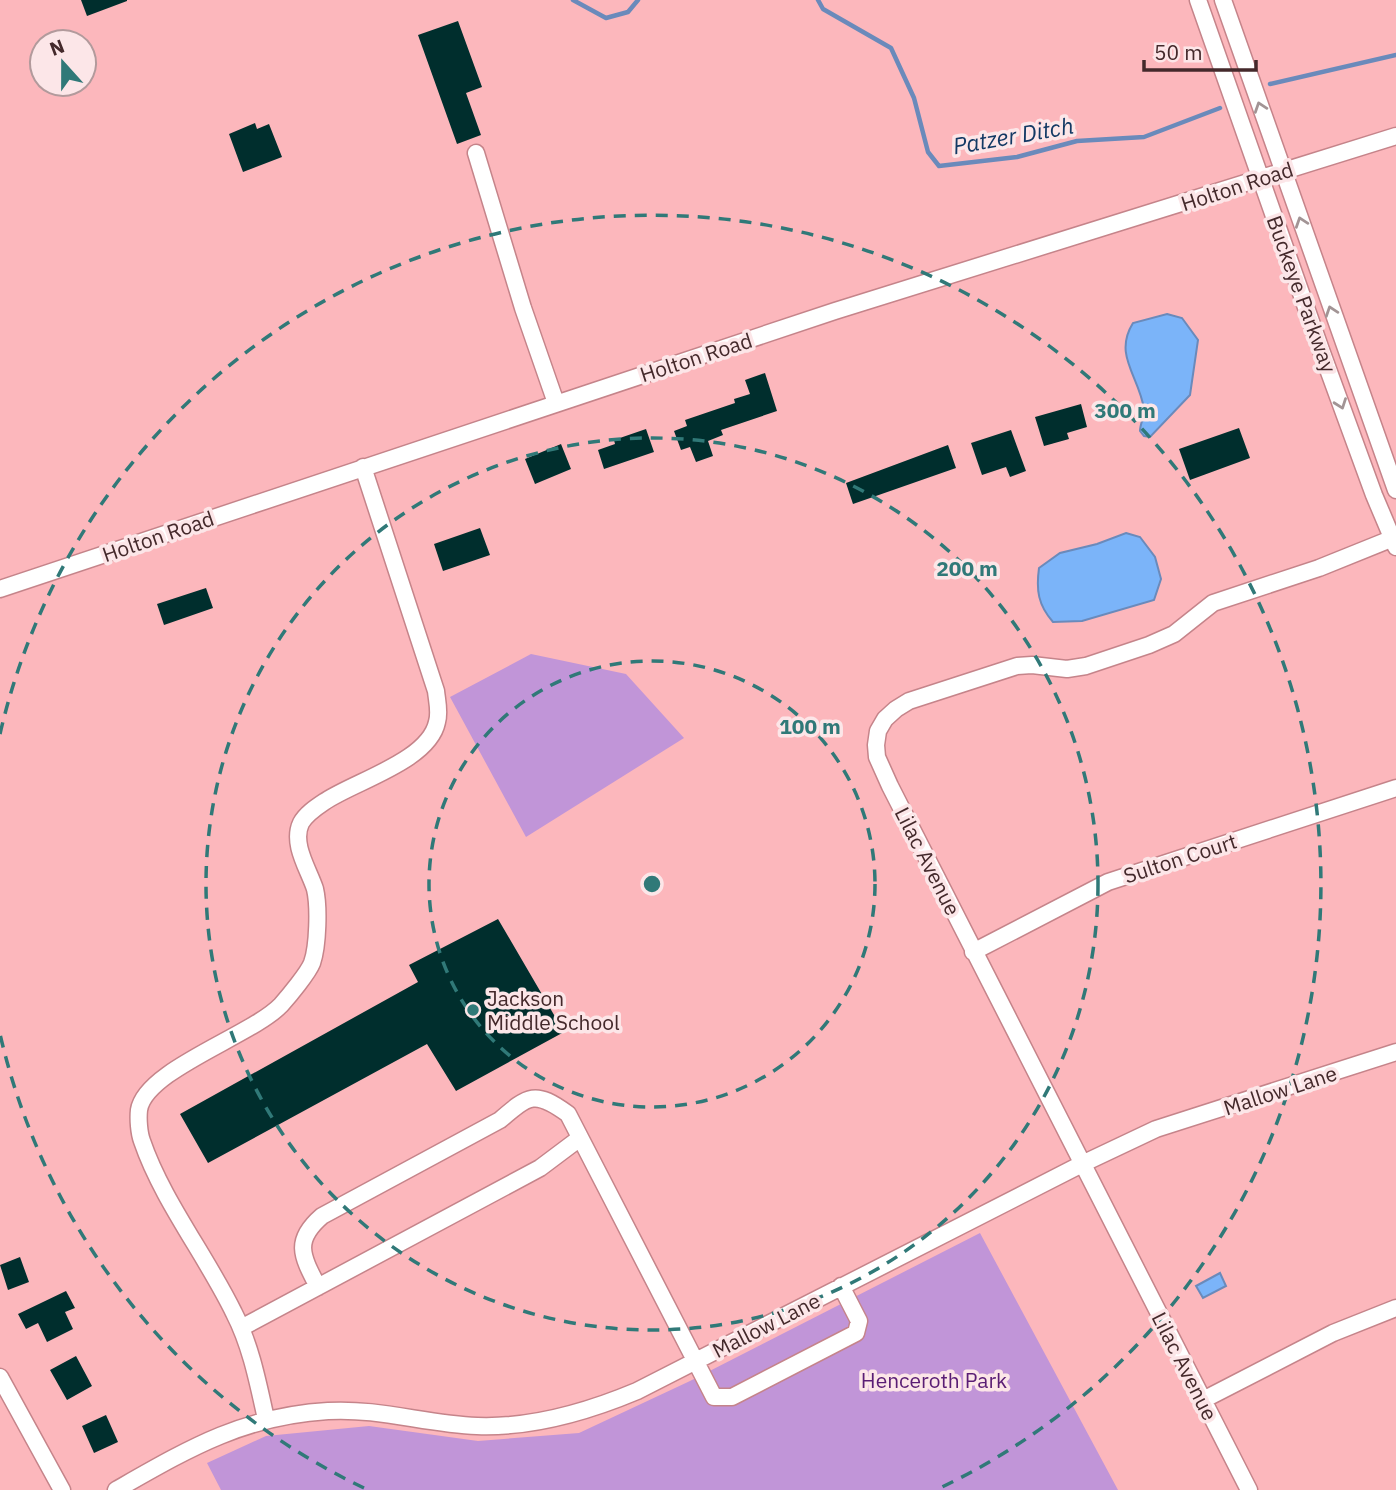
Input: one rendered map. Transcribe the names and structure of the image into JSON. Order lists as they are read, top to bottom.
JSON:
{
  "streets": {
    "street": [
      "Holton Road",
      "Buckeye Parkway",
      "Sulton Court",
      "Lilac Avenue",
      "Mallow Lane"
    ]
  },
  "crossings": [
    ["Holton Road", "Buckeye Parkway"],
    ["Buckeye Parkway", "Lilac Avenue"],
    ["Sulton Court", "Lilac Avenue"],
    ["Lilac Avenue", "Mallow Lane"]
  ],
  "water": ["Patzer Ditch"],
  "parks": ["Henceroth Park"],
  "places": ["Jackson Middle School"],
  "scale_bar": "50 m",
  "north": "top",
  "rings": ["300 m", "200 m", "100 m"]
}
